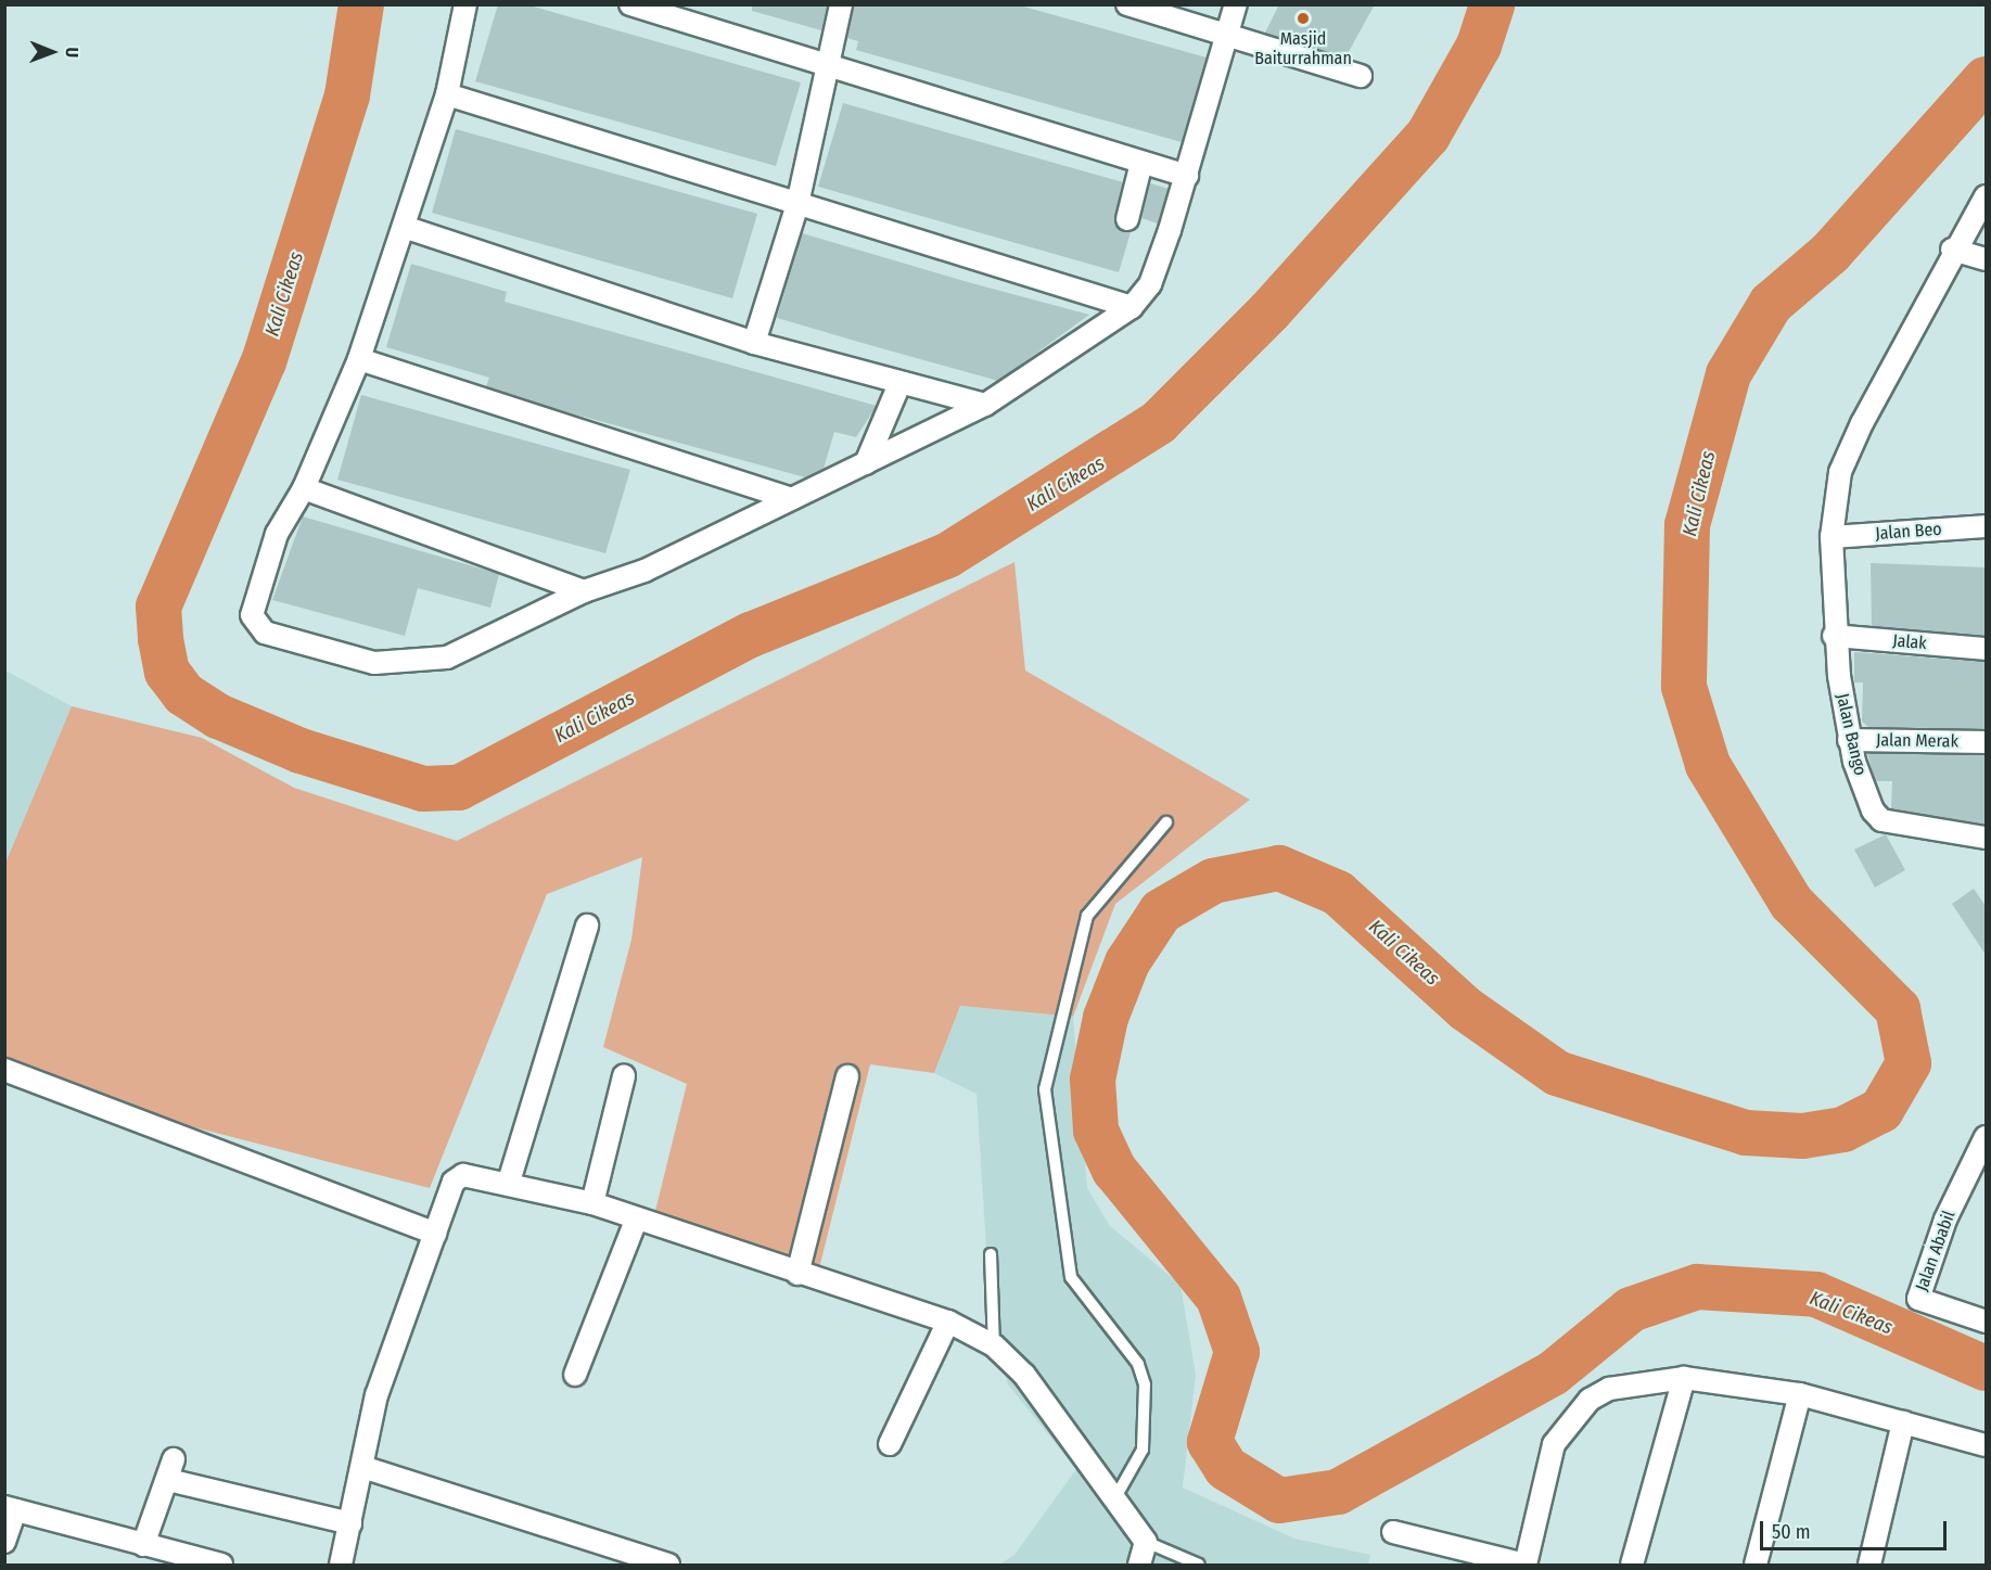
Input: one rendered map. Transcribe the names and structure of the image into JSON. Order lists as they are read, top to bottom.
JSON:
{
  "streets": {
    "street": [
      "Jalan Beo",
      "Jalak",
      "Jalan Bango",
      "Jalan Merak",
      "Jalan Ababil"
    ]
  },
  "crossings": [
    ["Jalan Beo", "Jalan Bango"],
    ["Jalak", "Jalan Bango"],
    ["Jalan Bango", "Jalan Merak"]
  ],
  "water": ["Kali Cikeas"],
  "places": ["Masjid Baiturrahman"],
  "scale_bar": "50 m",
  "north": "right"
}
